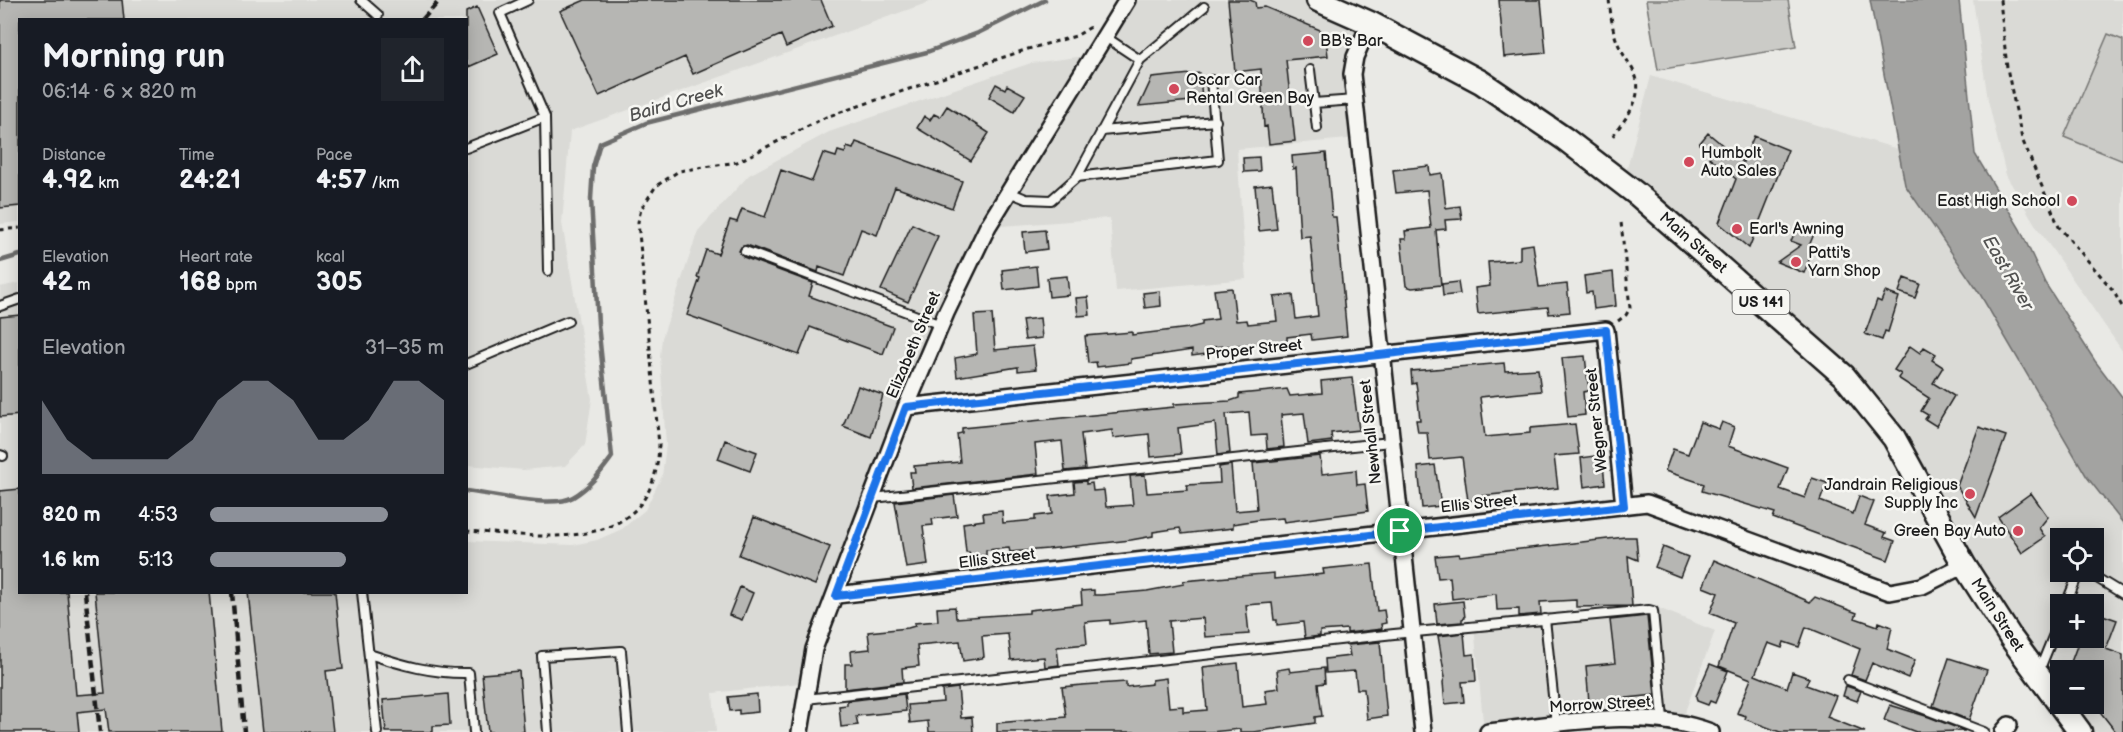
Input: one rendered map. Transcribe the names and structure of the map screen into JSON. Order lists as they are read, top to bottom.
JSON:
{
  "streets": {
    "main road": ["Main Street", "US 141"],
    "street": [
      "Elizabeth Street",
      "Proper Street",
      "Wegner Street",
      "Newhall Street",
      "Ellis Street",
      "Morrow Street"
    ]
  },
  "crossings": [
    ["Main Street", "Newhall Street"],
    ["Main Street", "Ellis Street"],
    ["Elizabeth Street", "Proper Street"],
    ["Elizabeth Street", "Ellis Street"],
    ["Proper Street", "Wegner Street"],
    ["Proper Street", "Newhall Street"],
    ["Wegner Street", "Ellis Street"],
    ["Newhall Street", "Ellis Street"]
  ],
  "water": ["Baird Creek", "East River"],
  "places": [
    "BB's Bar",
    "Oscar Car Rental Green Bay",
    "Humbolt Auto Sales",
    "East High School",
    "Earl's Awning",
    "Patti's Yarn Shop",
    "Jandrain Religious Supply Inc",
    "Green Bay Auto"
  ],
  "page": {
    "heading": ["Morning run", "06:14 · 6 × 820 m"],
    "stats": [
      ["Distance", "4.92 km"],
      ["Time", "24:21"],
      ["Pace", "4:57 /km"],
      ["Elevation", "42 m"],
      ["Heart rate", "168 bpm"],
      ["kcal", "305"]
    ],
    "chart": ["Elevation", "31–35 m"],
    "list": [
      {
        "name": "820 m",
        "note": "4:53"
      },
      {
        "name": "1.6 km",
        "note": "5:13"
      }
    ],
    "map_buttons": ["+", "−"]
  }
}
